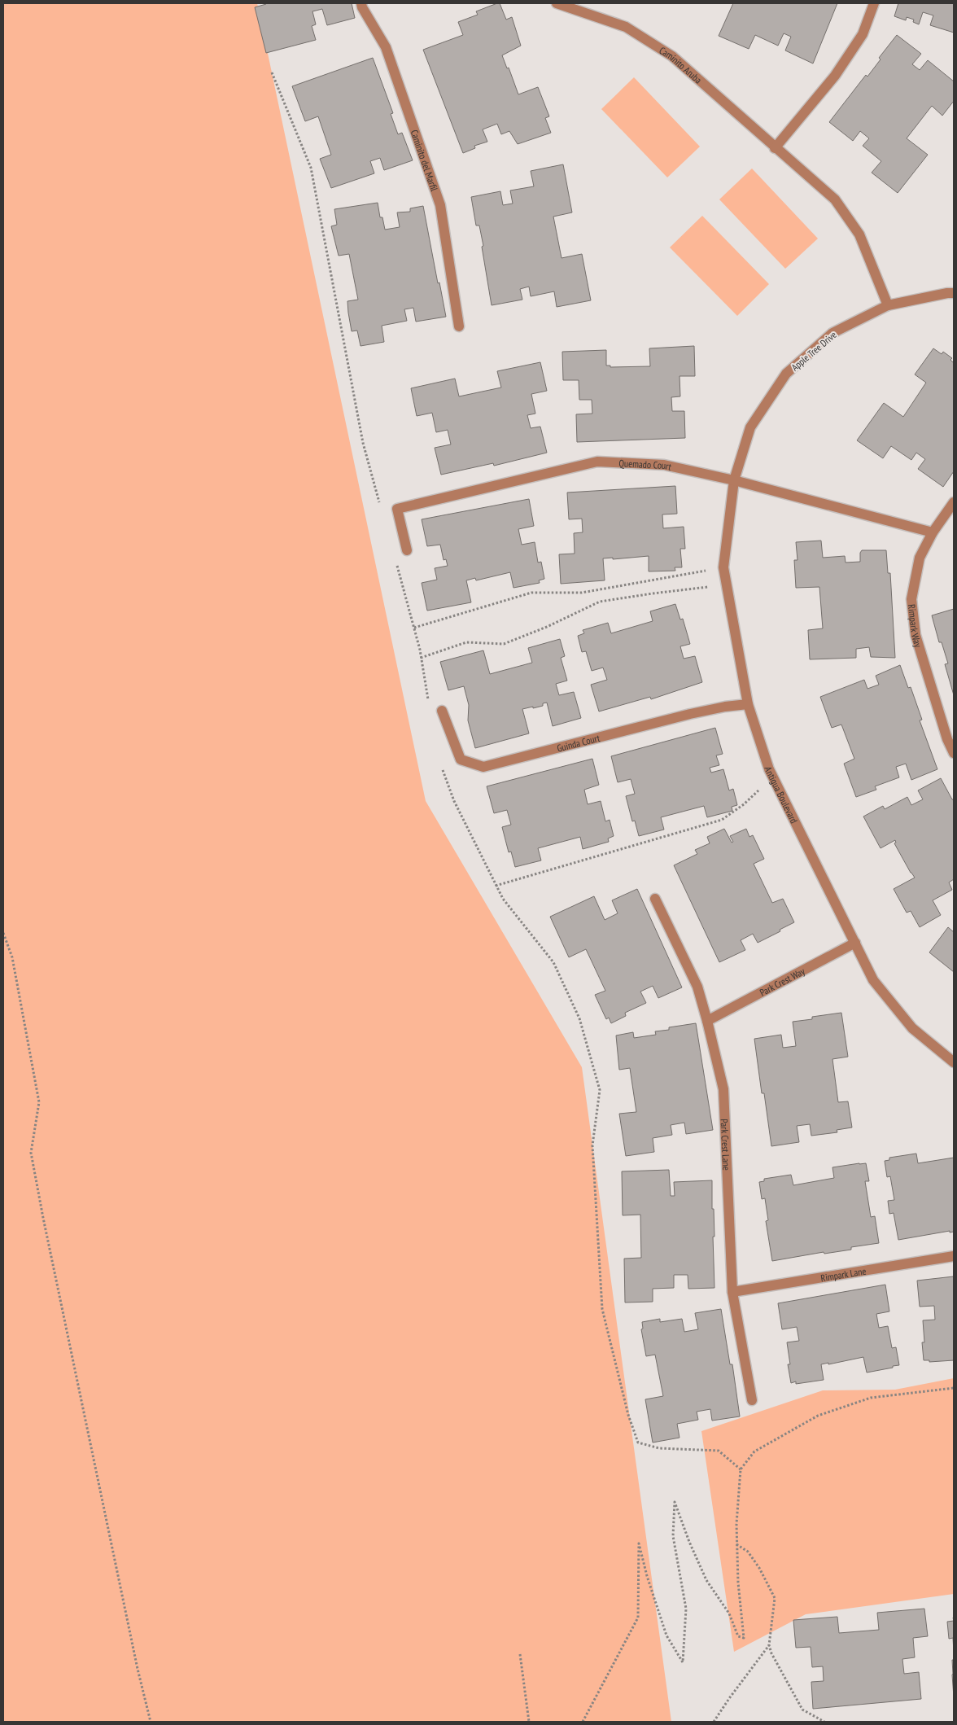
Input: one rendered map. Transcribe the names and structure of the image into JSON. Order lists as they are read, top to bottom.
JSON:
{
  "streets": {
    "street": [
      "Caminito Aruba",
      "Caminito del Marfil",
      "Apple Tree Drive",
      "Quemado Court",
      "Rimpark Way",
      "Guinda Court",
      "Antigua Boulevard",
      "Park Crest Way",
      "Park Crest Lane",
      "Rimpark Lane"
    ]
  },
  "crossings": [
    ["Caminito Aruba", "Apple Tree Drive"],
    ["Apple Tree Drive", "Quemado Court"],
    ["Apple Tree Drive", "Antigua Boulevard"],
    ["Quemado Court", "Rimpark Way"],
    ["Quemado Court", "Antigua Boulevard"],
    ["Guinda Court", "Antigua Boulevard"],
    ["Antigua Boulevard", "Park Crest Way"],
    ["Park Crest Way", "Park Crest Lane"],
    ["Park Crest Lane", "Rimpark Lane"]
  ]
}
